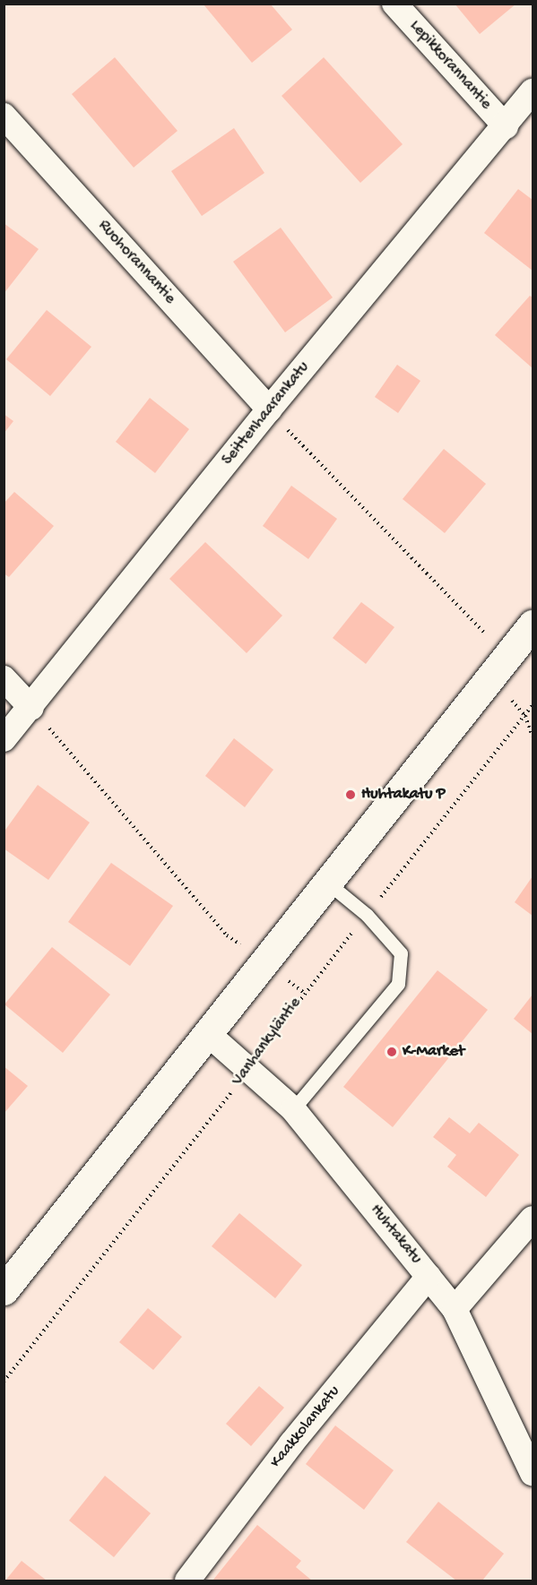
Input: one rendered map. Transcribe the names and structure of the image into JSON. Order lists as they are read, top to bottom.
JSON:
{
  "streets": {
    "street": [
      "Lepikkorannantie",
      "Ruohorannantie",
      "Seittenhaarankatu",
      "Huhtakatu",
      "Kaakkolankatu"
    ],
    "path": ["Vanhankyläntie"]
  },
  "crossings": [
    ["Lepikkorannantie", "Seittenhaarankatu"],
    ["Ruohorannantie", "Seittenhaarankatu"],
    ["Vanhankyläntie", "Huhtakatu"],
    ["Huhtakatu", "Kaakkolankatu"]
  ],
  "places": ["Huhtakatu P", "K-Market"]
}
